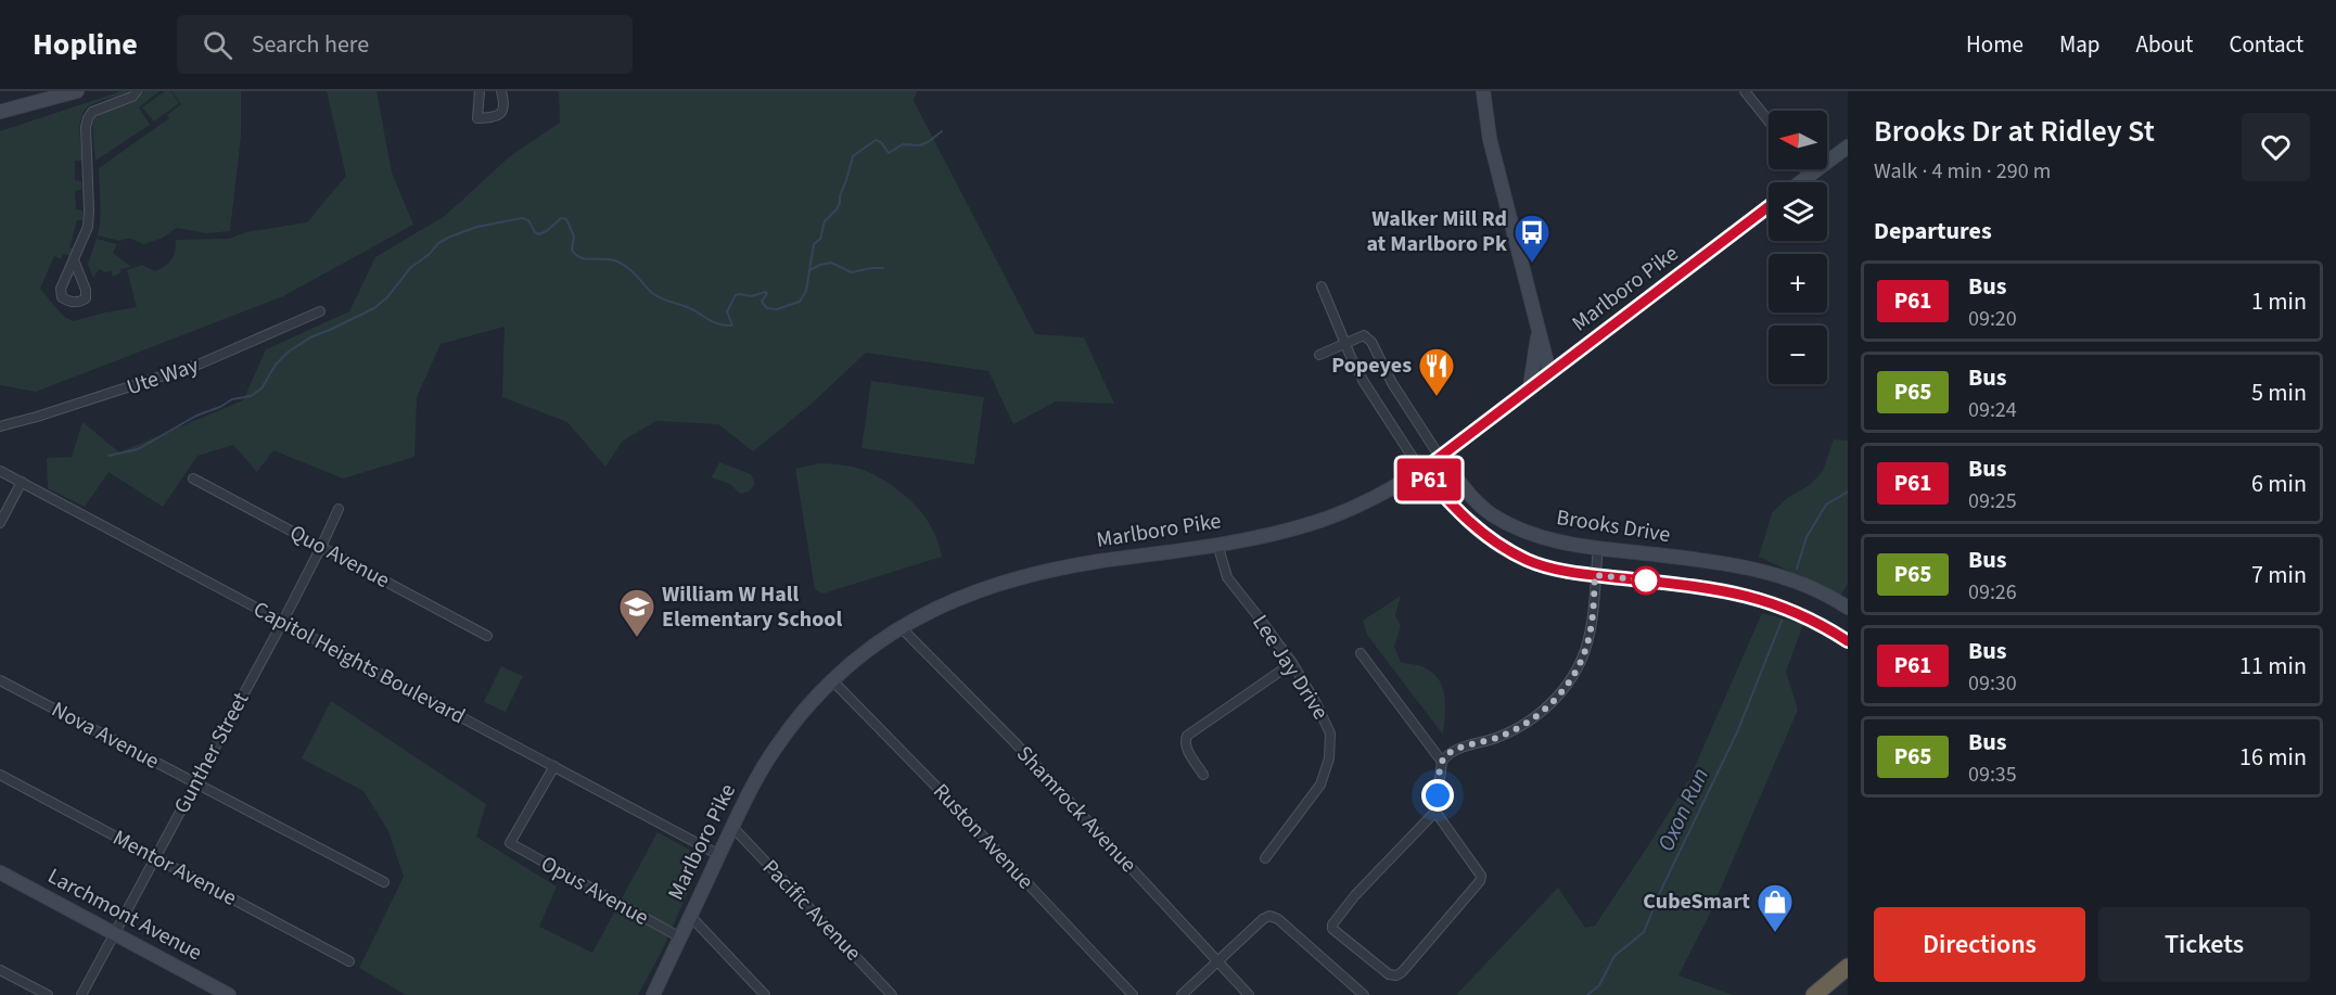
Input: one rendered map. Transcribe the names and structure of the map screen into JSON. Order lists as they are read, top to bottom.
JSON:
{
  "streets": {
    "main road": ["Marlboro Pike", "Brooks Drive", "Larchmont Avenue"],
    "street": [
      "Ute Way",
      "Quo Avenue",
      "Capitol Heights Boulevard",
      "Lee Jay Drive",
      "Nova Avenue",
      "Gunther Street",
      "Shamrock Avenue",
      "Ruston Avenue",
      "Mentor Avenue",
      "Opus Avenue",
      "Pacific Avenue"
    ]
  },
  "crossings": [
    ["Marlboro Pike", "Brooks Drive"],
    ["Marlboro Pike", "Capitol Heights Boulevard"],
    ["Marlboro Pike", "Lee Jay Drive"],
    ["Marlboro Pike", "Shamrock Avenue"],
    ["Marlboro Pike", "Ruston Avenue"],
    ["Marlboro Pike", "Opus Avenue"],
    ["Marlboro Pike", "Pacific Avenue"],
    ["Quo Avenue", "Gunther Street"],
    ["Capitol Heights Boulevard", "Gunther Street"],
    ["Capitol Heights Boulevard", "Opus Avenue"],
    ["Nova Avenue", "Gunther Street"],
    ["Gunther Street", "Mentor Avenue"],
    ["Gunther Street", "Larchmont Avenue"]
  ],
  "water": ["Oxon Run"],
  "places": {
    "bus stop": ["Walker Mill Rd at Marlboro Pk"],
    "restaurant": ["Popeyes"],
    "school or university": ["William W Hall Elementary School"],
    "shop": ["CubeSmart"]
  },
  "lines": ["bus line P61"],
  "north": "left",
  "page": {
    "header": "Hopline",
    "search": "Search here",
    "nav": [
      "Home",
      "Map",
      "About",
      "Contact"
    ],
    "on_map": "P61",
    "heading": [
      ["Brooks Dr at Ridley St", "Walk · 4 min · 290 m"],
      "Departures"
    ],
    "map_buttons": ["+", "−"],
    "list": [
      {
        "mark": "P61",
        "name": "Bus",
        "note": "09:20",
        "value": "1 min"
      },
      {
        "mark": "P65",
        "name": "Bus",
        "note": "09:24",
        "value": "5 min"
      },
      {
        "mark": "P61",
        "name": "Bus",
        "note": "09:25",
        "value": "6 min"
      },
      {
        "mark": "P65",
        "name": "Bus",
        "note": "09:26",
        "value": "7 min"
      },
      {
        "mark": "P61",
        "name": "Bus",
        "note": "09:30",
        "value": "11 min"
      },
      {
        "mark": "P65",
        "name": "Bus",
        "note": "09:35",
        "value": "16 min"
      }
    ],
    "buttons": ["Directions", "Tickets"]
  }
}
